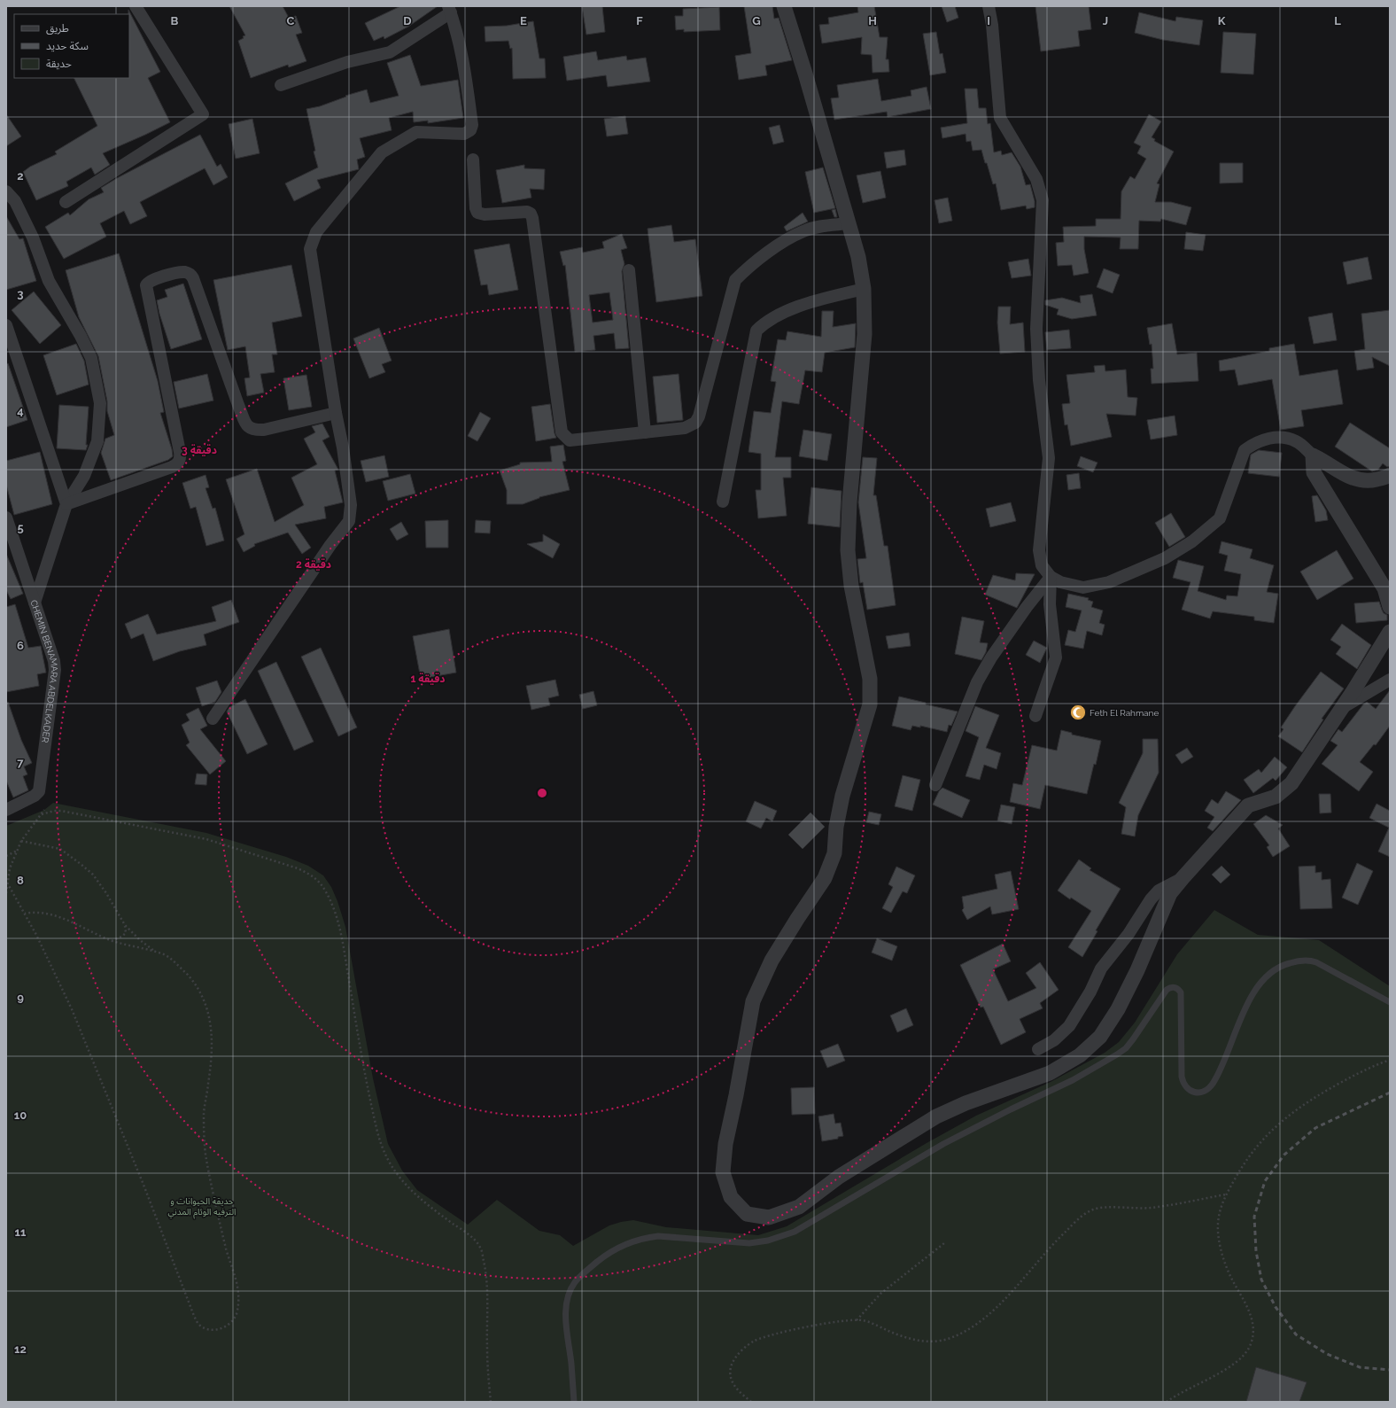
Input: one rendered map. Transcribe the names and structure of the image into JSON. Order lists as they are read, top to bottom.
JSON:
{
  "streets": {
    "street": ["CHEMIN BENAMARA ABDELKADER"]
  },
  "parks": ["حديقة الحيوانات و الترفيه الوئام المدني"],
  "places": {
    "mosque": ["Feth El Rahmane"]
  },
  "legend": ["طريق", "سكة حديد", "حديقة"],
  "grid": {
    "columns": [
      "B",
      "C",
      "D",
      "E",
      "F",
      "G",
      "H",
      "I",
      "J",
      "K",
      "L"
    ],
    "rows": [
      "2",
      "3",
      "4",
      "5",
      "6",
      "7",
      "8",
      "9",
      "10",
      "11",
      "12"
    ]
  },
  "rings": ["3 دقيقة", "2 دقيقة", "1 دقيقة"]
}
